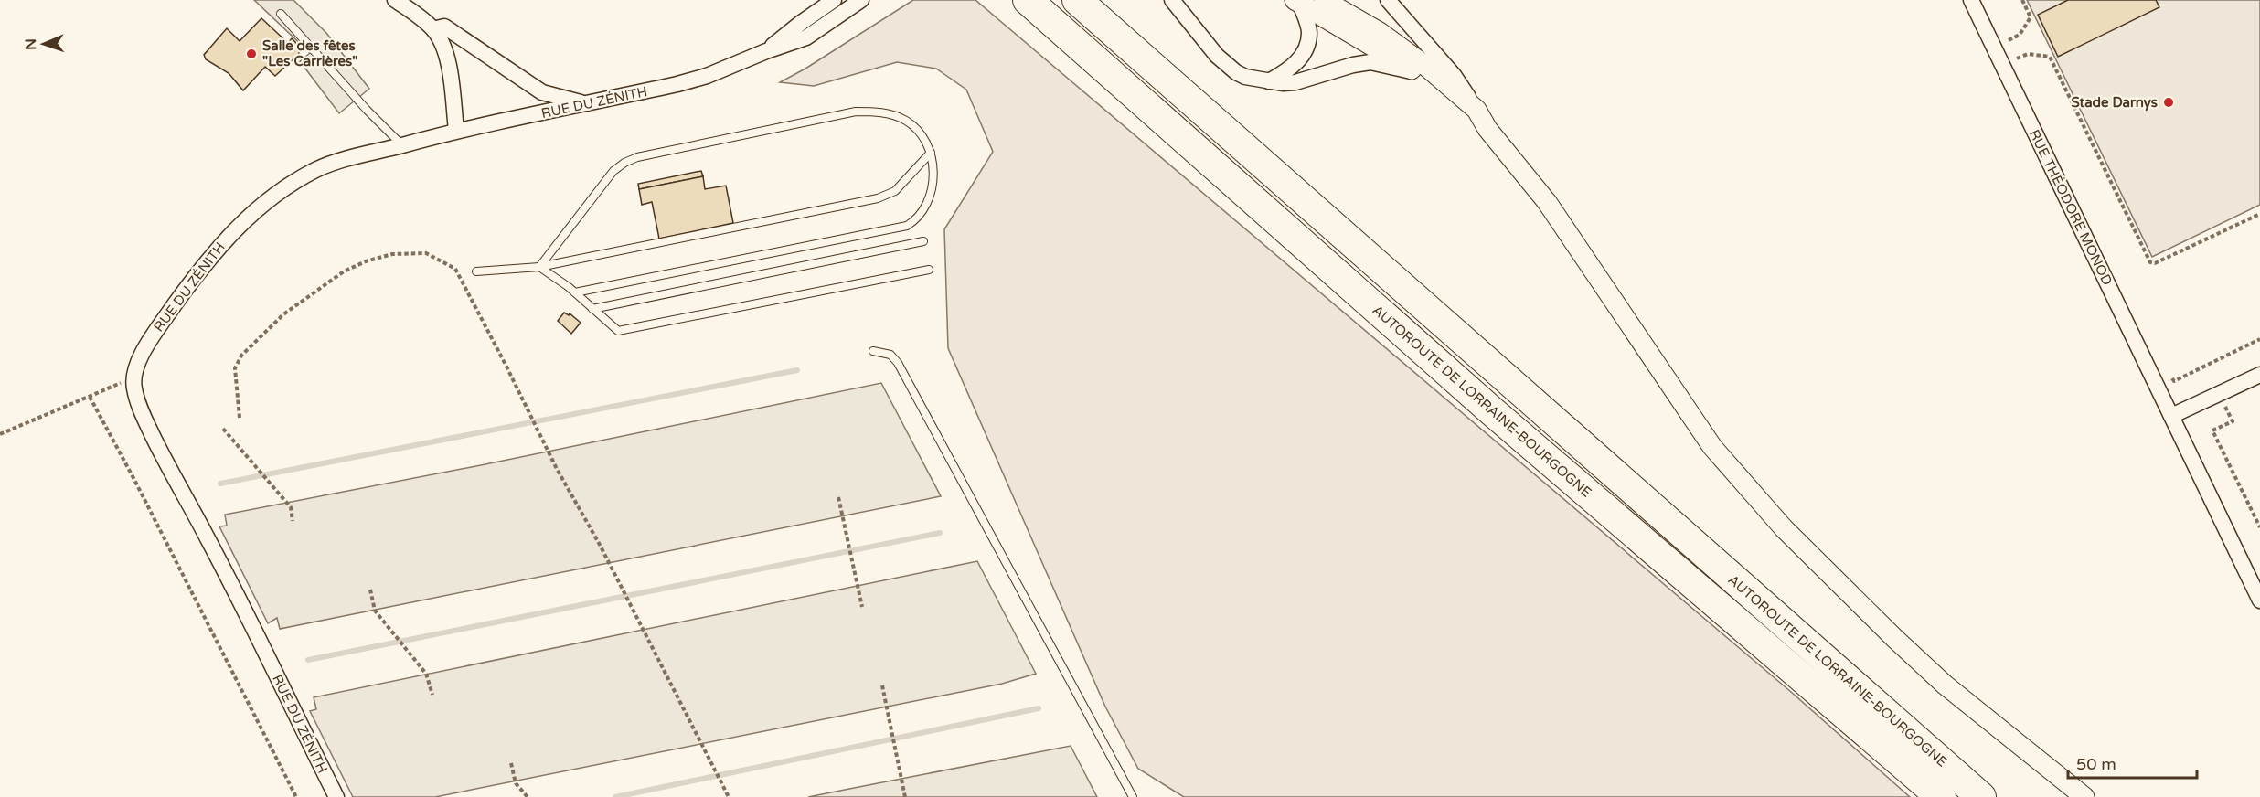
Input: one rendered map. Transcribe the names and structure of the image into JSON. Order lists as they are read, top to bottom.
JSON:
{
  "streets": {
    "highway": ["AUTOROUTE DE LORRAINE-BOURGOGNE"],
    "street": ["RUE DU ZÉNITH", "RUE THÉODORE MONOD"]
  },
  "places": ["Salle des fêtes \"Les Carrières\"", "Stade Darnys"],
  "scale_bar": "50 m",
  "north": "left"
}
